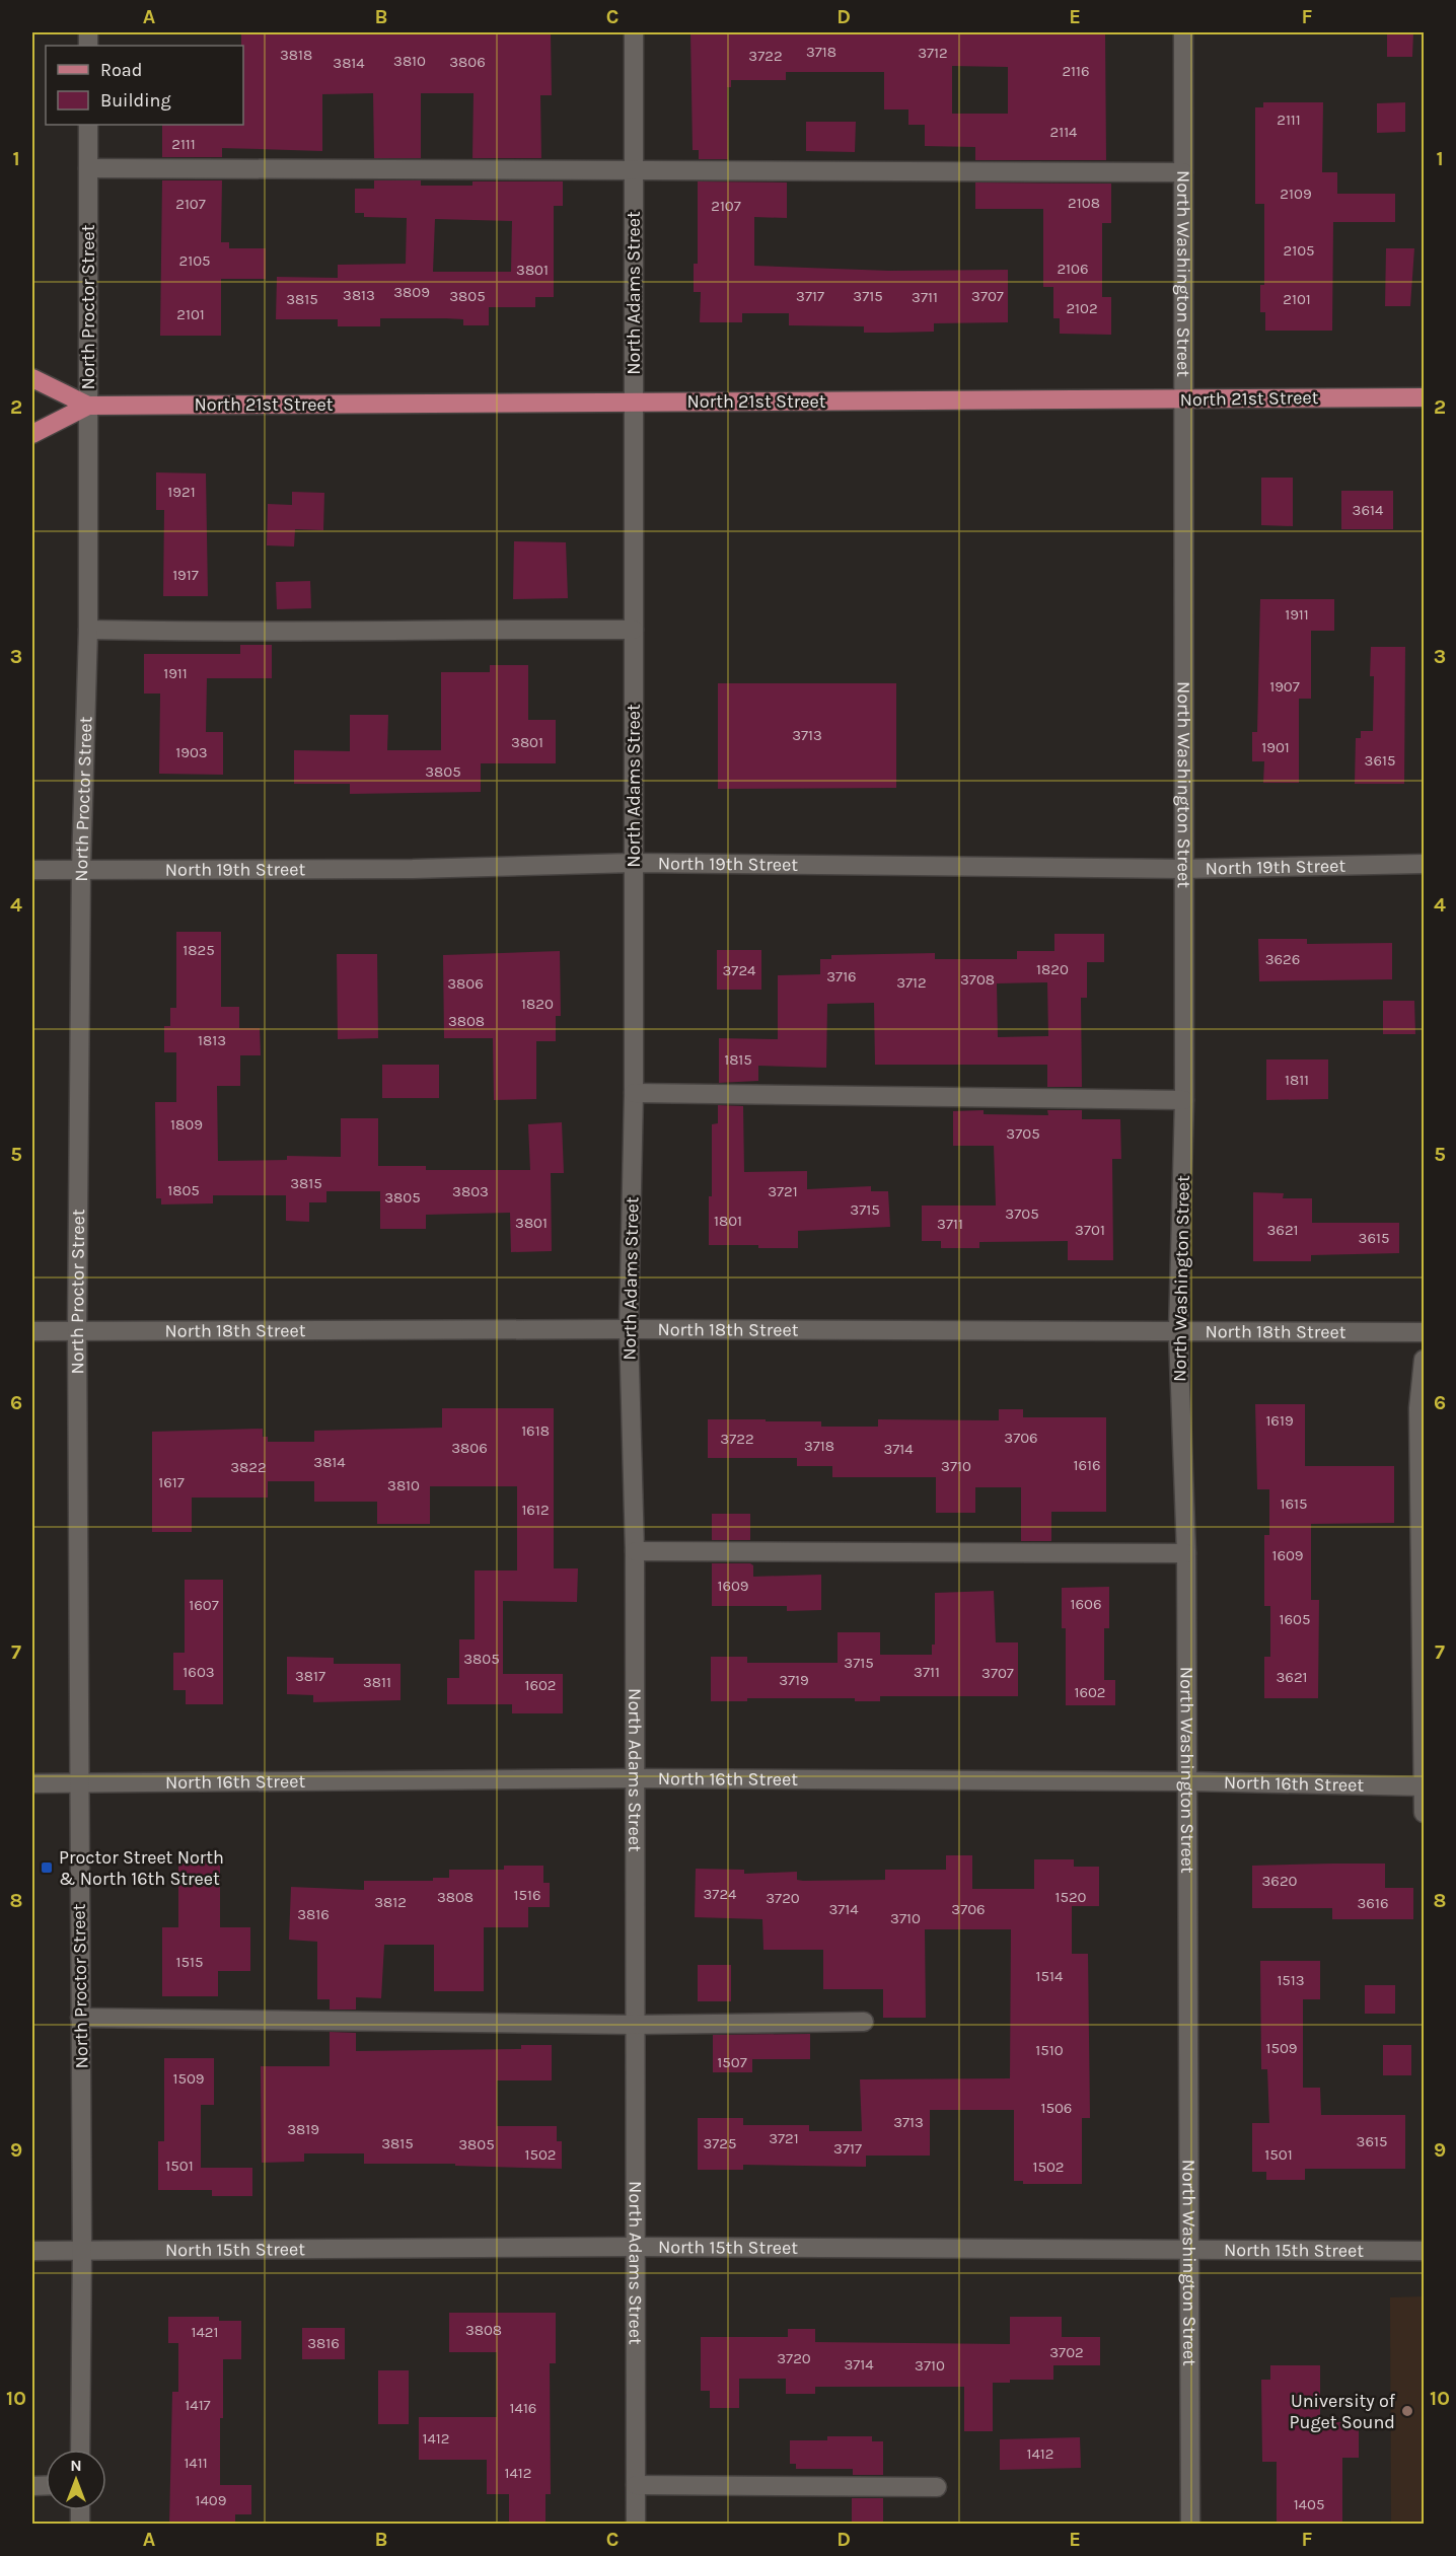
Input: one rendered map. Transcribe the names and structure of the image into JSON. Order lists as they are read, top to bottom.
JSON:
{
  "streets": {
    "main road": ["North 21st Street"],
    "street": [
      "North Washington Street",
      "North Adams Street",
      "North Proctor Street",
      "North 19th Street",
      "North 18th Street",
      "North 16th Street",
      "North 15th Street"
    ]
  },
  "crossings": [
    ["North Washington Street", "North 21st Street"],
    ["North Washington Street", "North 19th Street"],
    ["North Washington Street", "North 18th Street"],
    ["North Washington Street", "North 16th Street"],
    ["North Washington Street", "North 15th Street"],
    ["North Adams Street", "North 21st Street"],
    ["North Adams Street", "North 19th Street"],
    ["North Adams Street", "North 18th Street"],
    ["North Adams Street", "North 16th Street"],
    ["North Adams Street", "North 15th Street"],
    ["North Proctor Street", "North 21st Street"],
    ["North Proctor Street", "North 19th Street"],
    ["North Proctor Street", "North 18th Street"],
    ["North Proctor Street", "North 16th Street"],
    ["North Proctor Street", "North 15th Street"]
  ],
  "places": {
    "transit": ["Proctor Street North & North 16th Street"],
    "other": ["University of Puget Sound"]
  },
  "house_numbers": [
    "3718",
    "3712",
    "3818",
    "3722",
    "3810",
    "3806",
    "3814",
    "2116",
    "2111",
    "2114",
    "2111",
    "2109",
    "2108",
    "2107",
    "2107",
    "2105",
    "2105",
    "2106",
    "3801",
    "3809",
    "3813",
    "3805",
    "3717",
    "3715",
    "3707",
    "3711",
    "3815",
    "2101",
    "2102",
    "2101",
    "1921",
    "3614",
    "1917",
    "1911",
    "1911",
    "1907",
    "3713",
    "3801",
    "1901",
    "1903",
    "3615",
    "3805",
    "1825",
    "3626",
    "1820",
    "3724",
    "3716",
    "3708",
    "3712",
    "3806",
    "1820",
    "3808",
    "1813",
    "1815",
    "1811",
    "1809",
    "3705",
    "3815",
    "1805",
    "3803",
    "3721",
    "3805",
    "3715",
    "3705",
    "1801",
    "3801",
    "3711",
    "3701",
    "3621",
    "3615",
    "1619",
    "1618",
    "3706",
    "3722",
    "3718",
    "3806",
    "3714",
    "3814",
    "1616",
    "3710",
    "3822",
    "1617",
    "3810",
    "1615",
    "1612",
    "1609",
    "1609",
    "1606",
    "1607",
    "1605",
    "3805",
    "3715",
    "1603",
    "3711",
    "3707",
    "3817",
    "3621",
    "3719",
    "3811",
    "1602",
    "1602",
    "3620",
    "3724",
    "1516",
    "3808",
    "1520",
    "3720",
    "3812",
    "3616",
    "3714",
    "3706",
    "3816",
    "3710",
    "1515",
    "1514",
    "1513",
    "1509",
    "1510",
    "1507",
    "1509",
    "1506",
    "3713",
    "3819",
    "3721",
    "3615",
    "3815",
    "3725",
    "3805",
    "3717",
    "1502",
    "1501",
    "1501",
    "1502",
    "3808",
    "1421",
    "3816",
    "3702",
    "3720",
    "3714",
    "3710",
    "1417",
    "1416",
    "1412",
    "1412",
    "1411",
    "1412",
    "1409",
    "1405"
  ],
  "legend": ["Road", "Building"],
  "north": "top",
  "grid": {
    "columns": [
      "A",
      "B",
      "C",
      "D",
      "E",
      "F"
    ],
    "rows": [
      "1",
      "2",
      "3",
      "4",
      "5",
      "6",
      "7",
      "8",
      "9",
      "10"
    ]
  }
}
